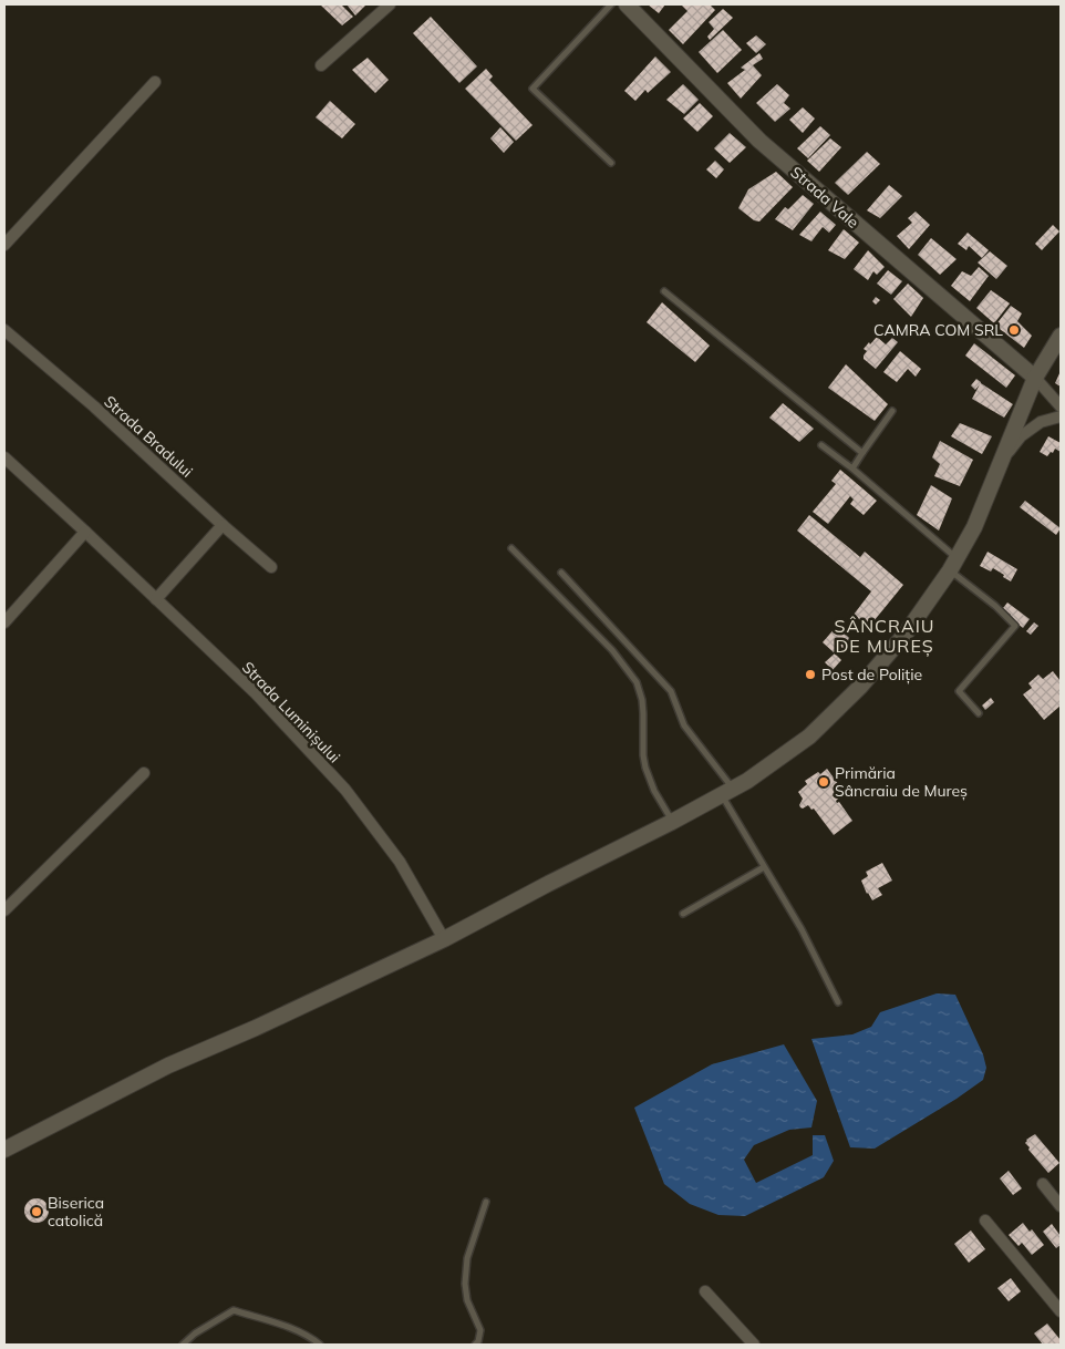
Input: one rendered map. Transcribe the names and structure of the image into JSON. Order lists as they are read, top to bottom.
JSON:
{
  "streets": {
    "main road": ["Strada Vale"],
    "street": ["Strada Bradului", "Strada Luminișului"]
  },
  "districts": ["SÂNCRAIU DE MUREȘ"],
  "places": [
    "CAMRA COM SRL",
    "Post de Poliție",
    "Primăria Sâncraiu de Mureș",
    "Biserica catolică"
  ]
}
